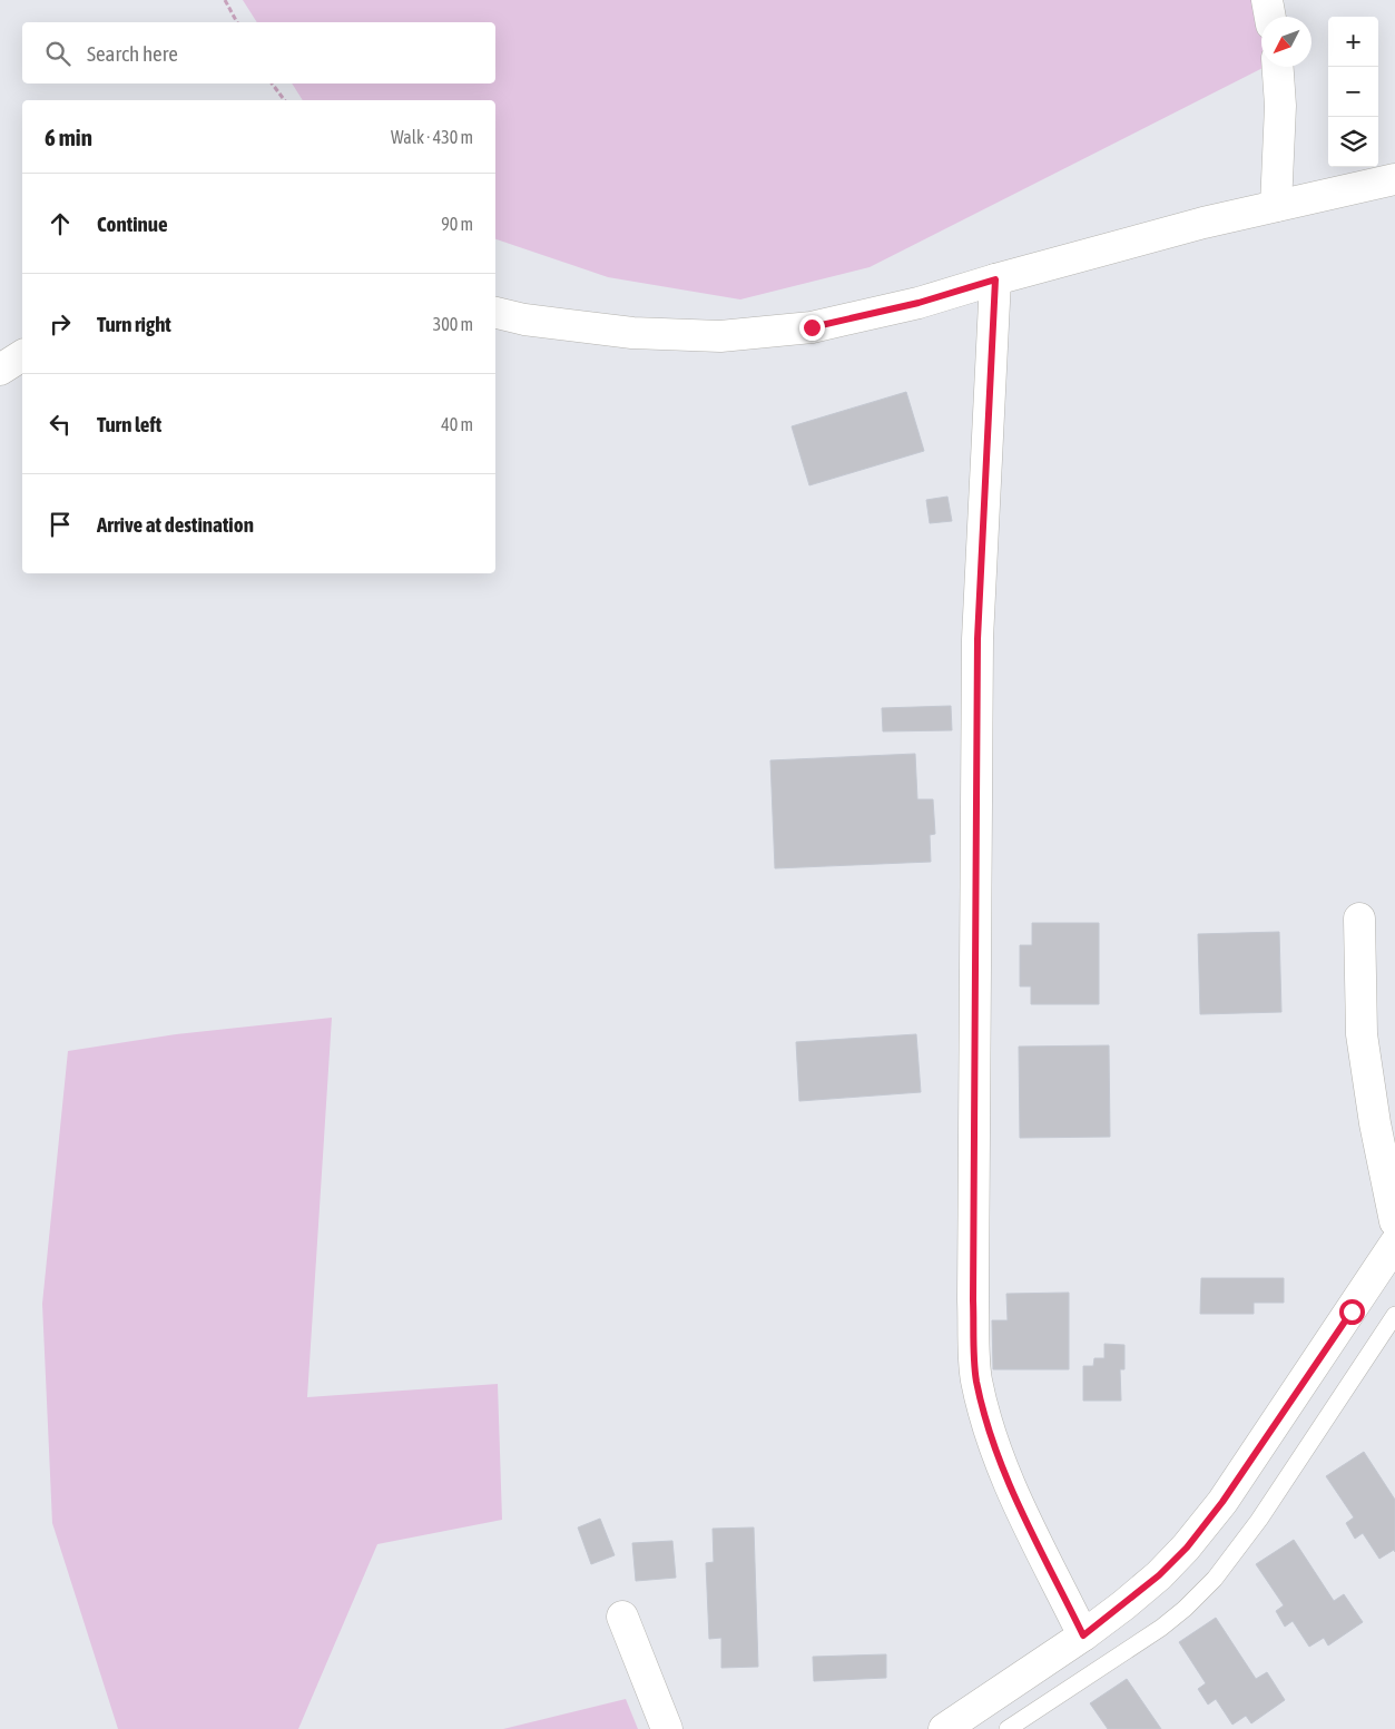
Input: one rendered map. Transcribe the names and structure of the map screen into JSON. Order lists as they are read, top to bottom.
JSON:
{
  "north": "bottom left",
  "page": {
    "map_buttons": ["+", "−"],
    "search": "Search here",
    "heading": ["6 min", "Walk · 430 m"],
    "list": [
      ["Continue", "90 m"],
      ["Turn right", "300 m"],
      ["Turn left", "40 m"],
      "Arrive at destination"
    ]
  }
}
